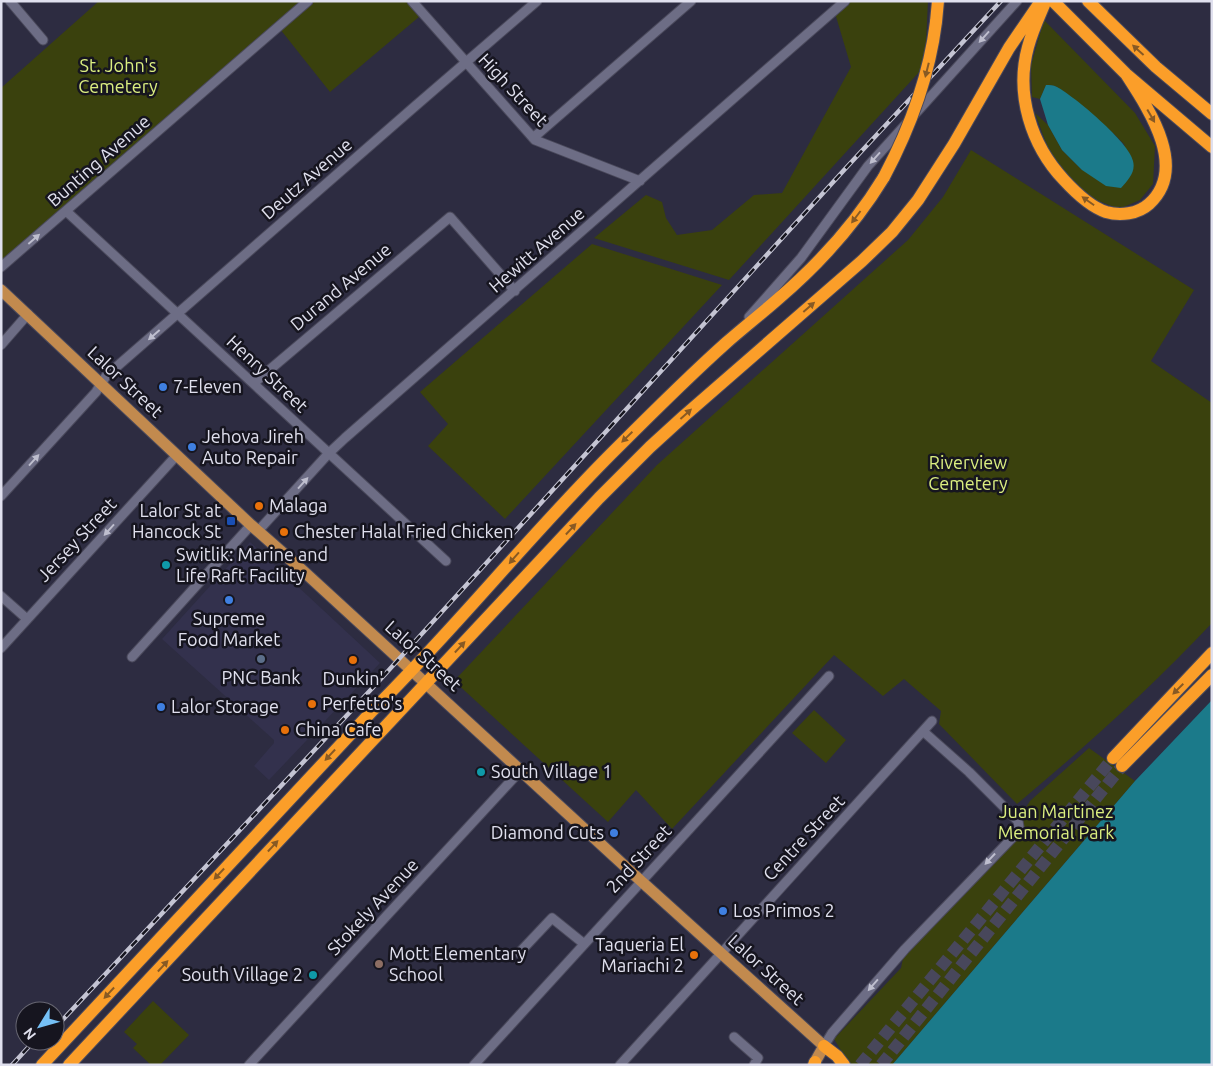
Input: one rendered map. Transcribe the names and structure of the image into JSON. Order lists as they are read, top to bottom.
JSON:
{
  "streets": {
    "main road": ["Lalor Street"],
    "street": [
      "High Street",
      "Bunting Avenue",
      "Deutz Avenue",
      "Hewitt Avenue",
      "Durand Avenue",
      "Henry Street",
      "Jersey Street",
      "Centre Street",
      "2nd Street",
      "Stokely Avenue"
    ]
  },
  "crossings": [
    ["High Street", "Deutz Avenue"],
    ["High Street", "Hewitt Avenue"],
    ["Bunting Avenue", "Henry Street"],
    ["Deutz Avenue", "Henry Street"],
    ["Deutz Avenue", "Lalor Street"],
    ["Hewitt Avenue", "Durand Avenue"],
    ["Hewitt Avenue", "Henry Street"],
    ["Hewitt Avenue", "Lalor Street"],
    ["Durand Avenue", "Henry Street"],
    ["Lalor Street", "Jersey Street"],
    ["Lalor Street", "Centre Street"],
    ["Lalor Street", "2nd Street"],
    ["Lalor Street", "Stokely Avenue"]
  ],
  "one_way": ["Jersey Street"],
  "parks": ["St. John's Cemetery", "Riverview Cemetery", "Juan Martinez Memorial Park"],
  "places": {
    "other": [
      "7-Eleven",
      "Jehova Jireh Auto Repair",
      "Malaga",
      "Chester Halal Fried Chicken",
      "Switlik: Marine and Life Raft Facility",
      "Supreme Food Market",
      "PNC Bank",
      "Dunkin'",
      "Perfetto's",
      "Lalor Storage",
      "China Cafe",
      "South Village 1",
      "Diamond Cuts",
      "Los Primos 2",
      "Taqueria El Mariachi 2",
      "Mott Elementary School",
      "South Village 2"
    ],
    "transit": ["Lalor St at Hancock St"]
  },
  "north": "bottom left"
}
